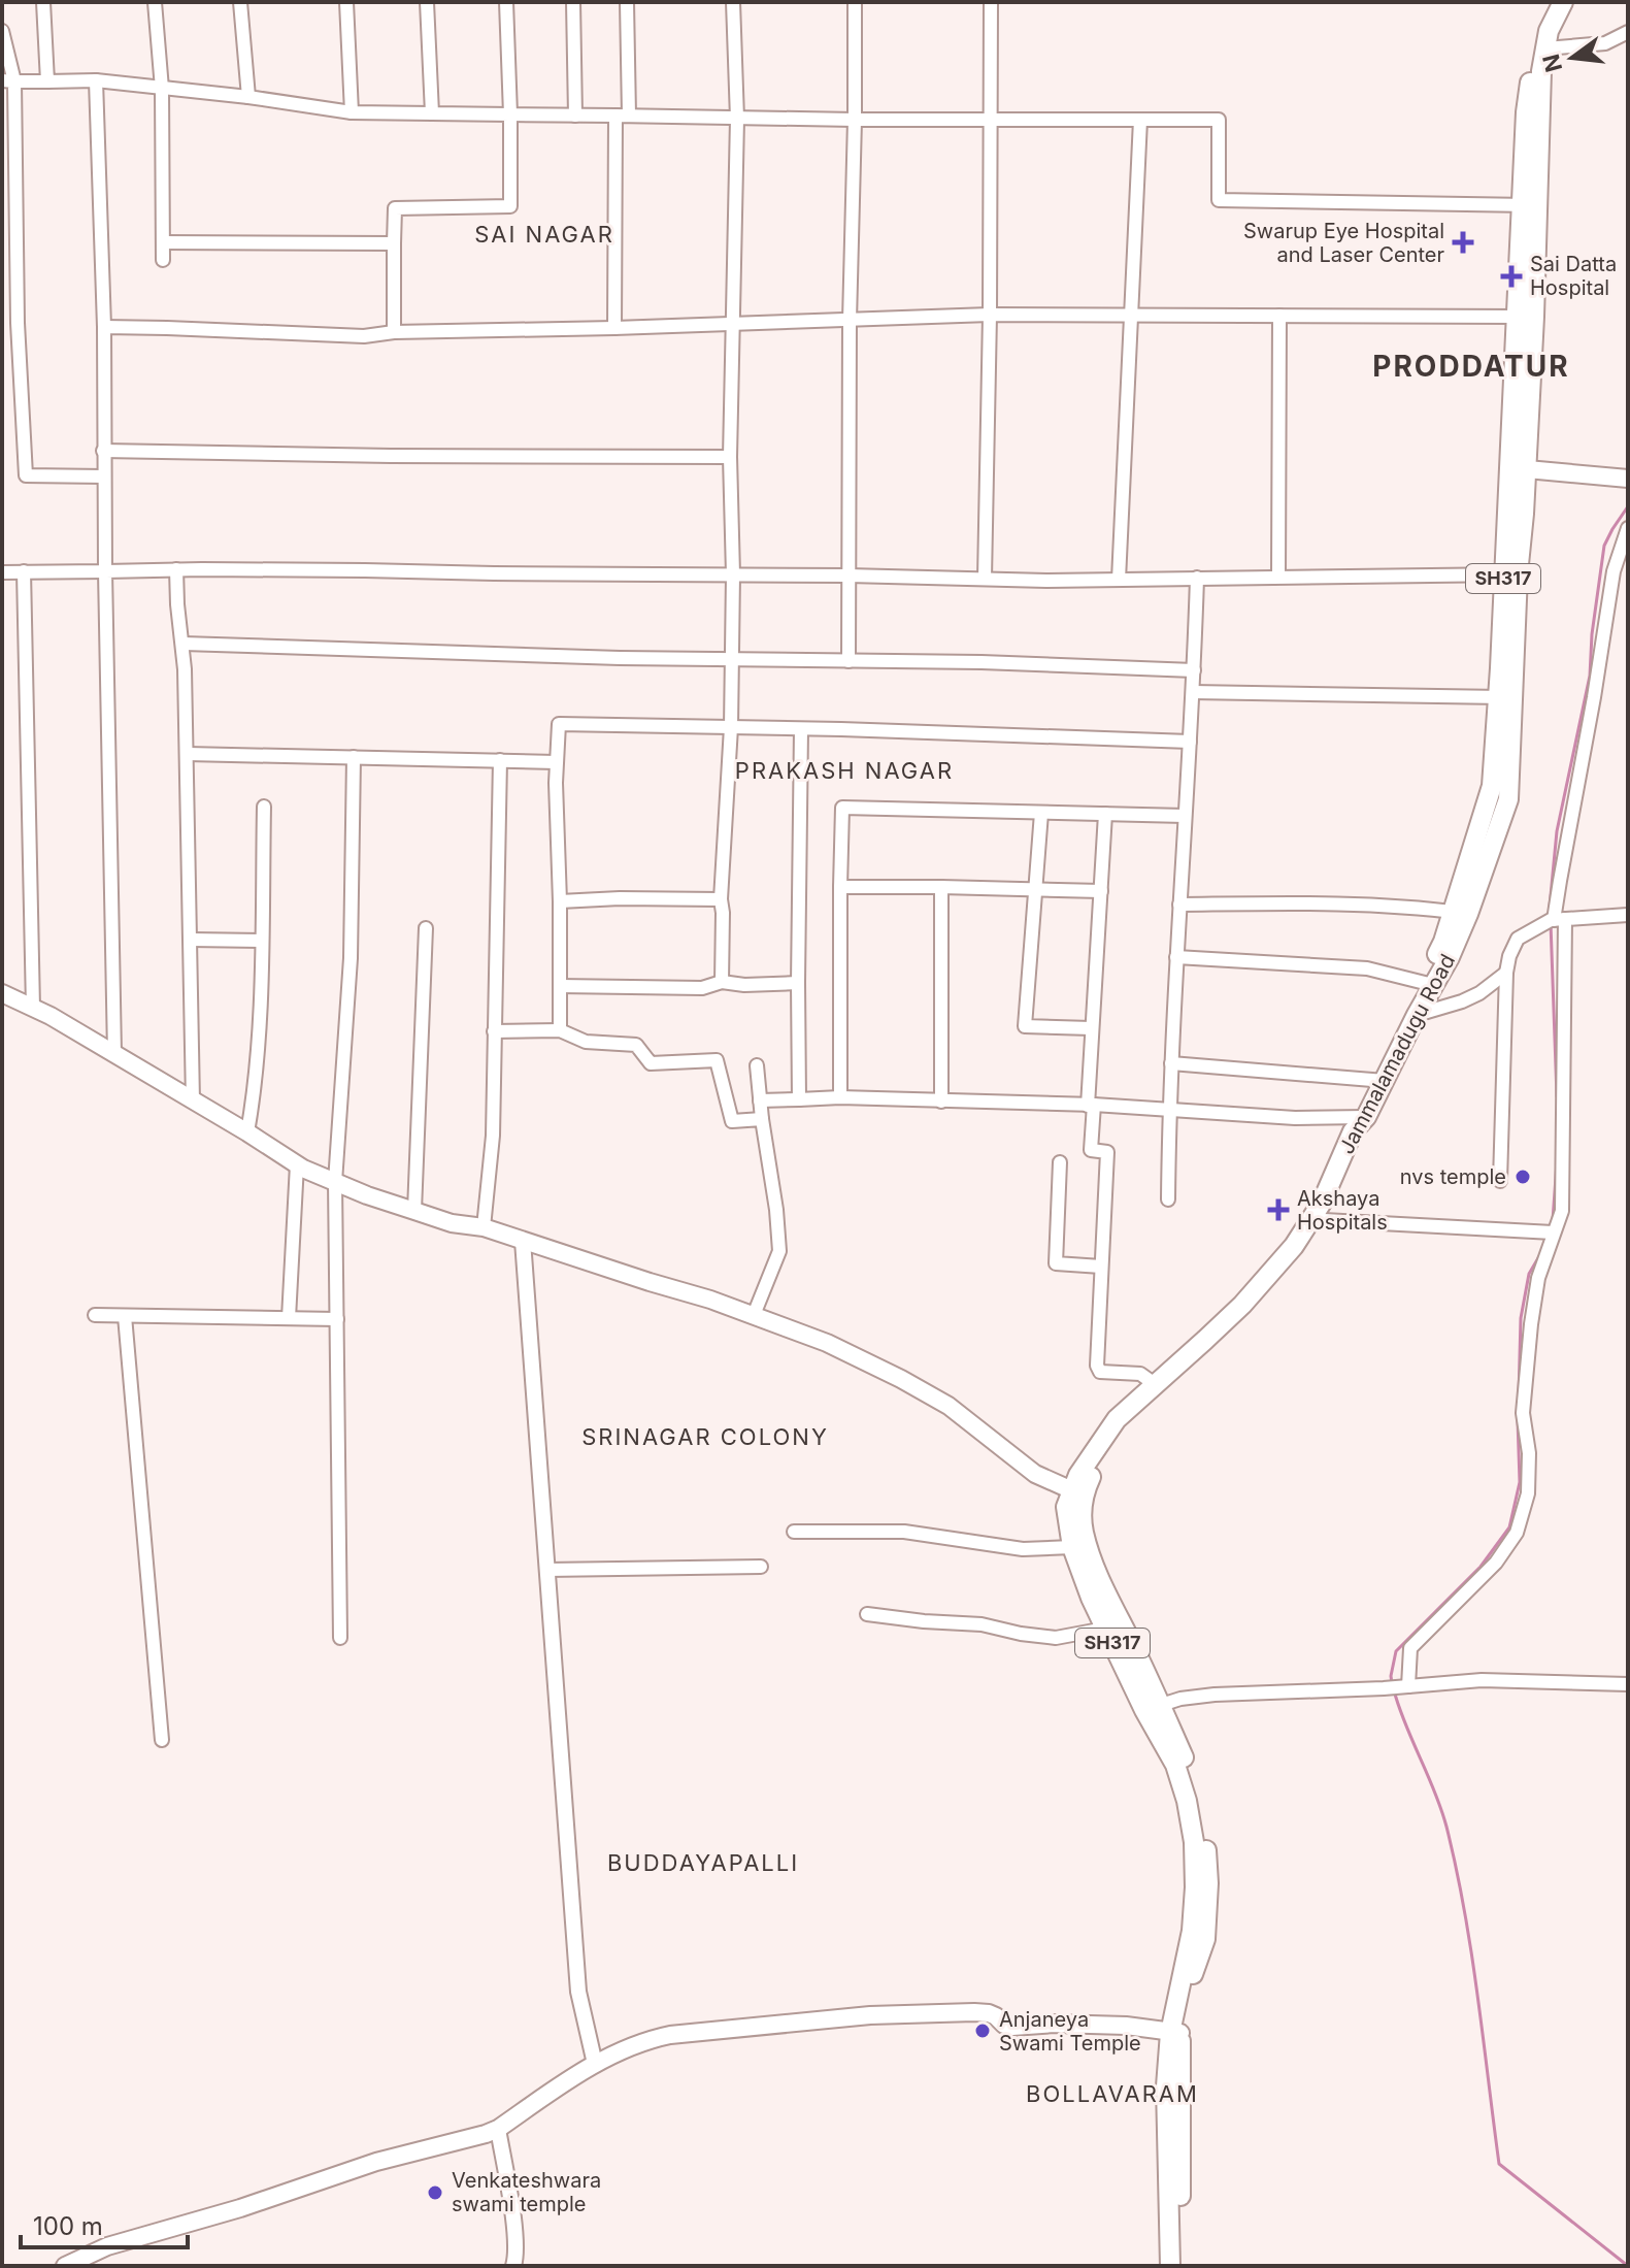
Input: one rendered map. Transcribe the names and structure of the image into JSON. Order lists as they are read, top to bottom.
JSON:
{
  "streets": {
    "main road": ["SH317", "Jammalamadugu Road"]
  },
  "crossings": [
    ["SH317", "Jammalamadugu Road"]
  ],
  "districts": [
    "SAI NAGAR",
    "PRODDATUR",
    "PRAKASH NAGAR",
    "SRINAGAR COLONY",
    "BUDDAYAPALLI",
    "BOLLAVARAM"
  ],
  "places": {
    "health": ["Swarup Eye Hospital and Laser Center", "Sai Datta Hospital", "Akshaya Hospitals"],
    "other": ["nvs temple", "Anjaneya Swami Temple", "Venkateshwara swami temple"]
  },
  "scale_bar": "100 m",
  "north": "left"
}
